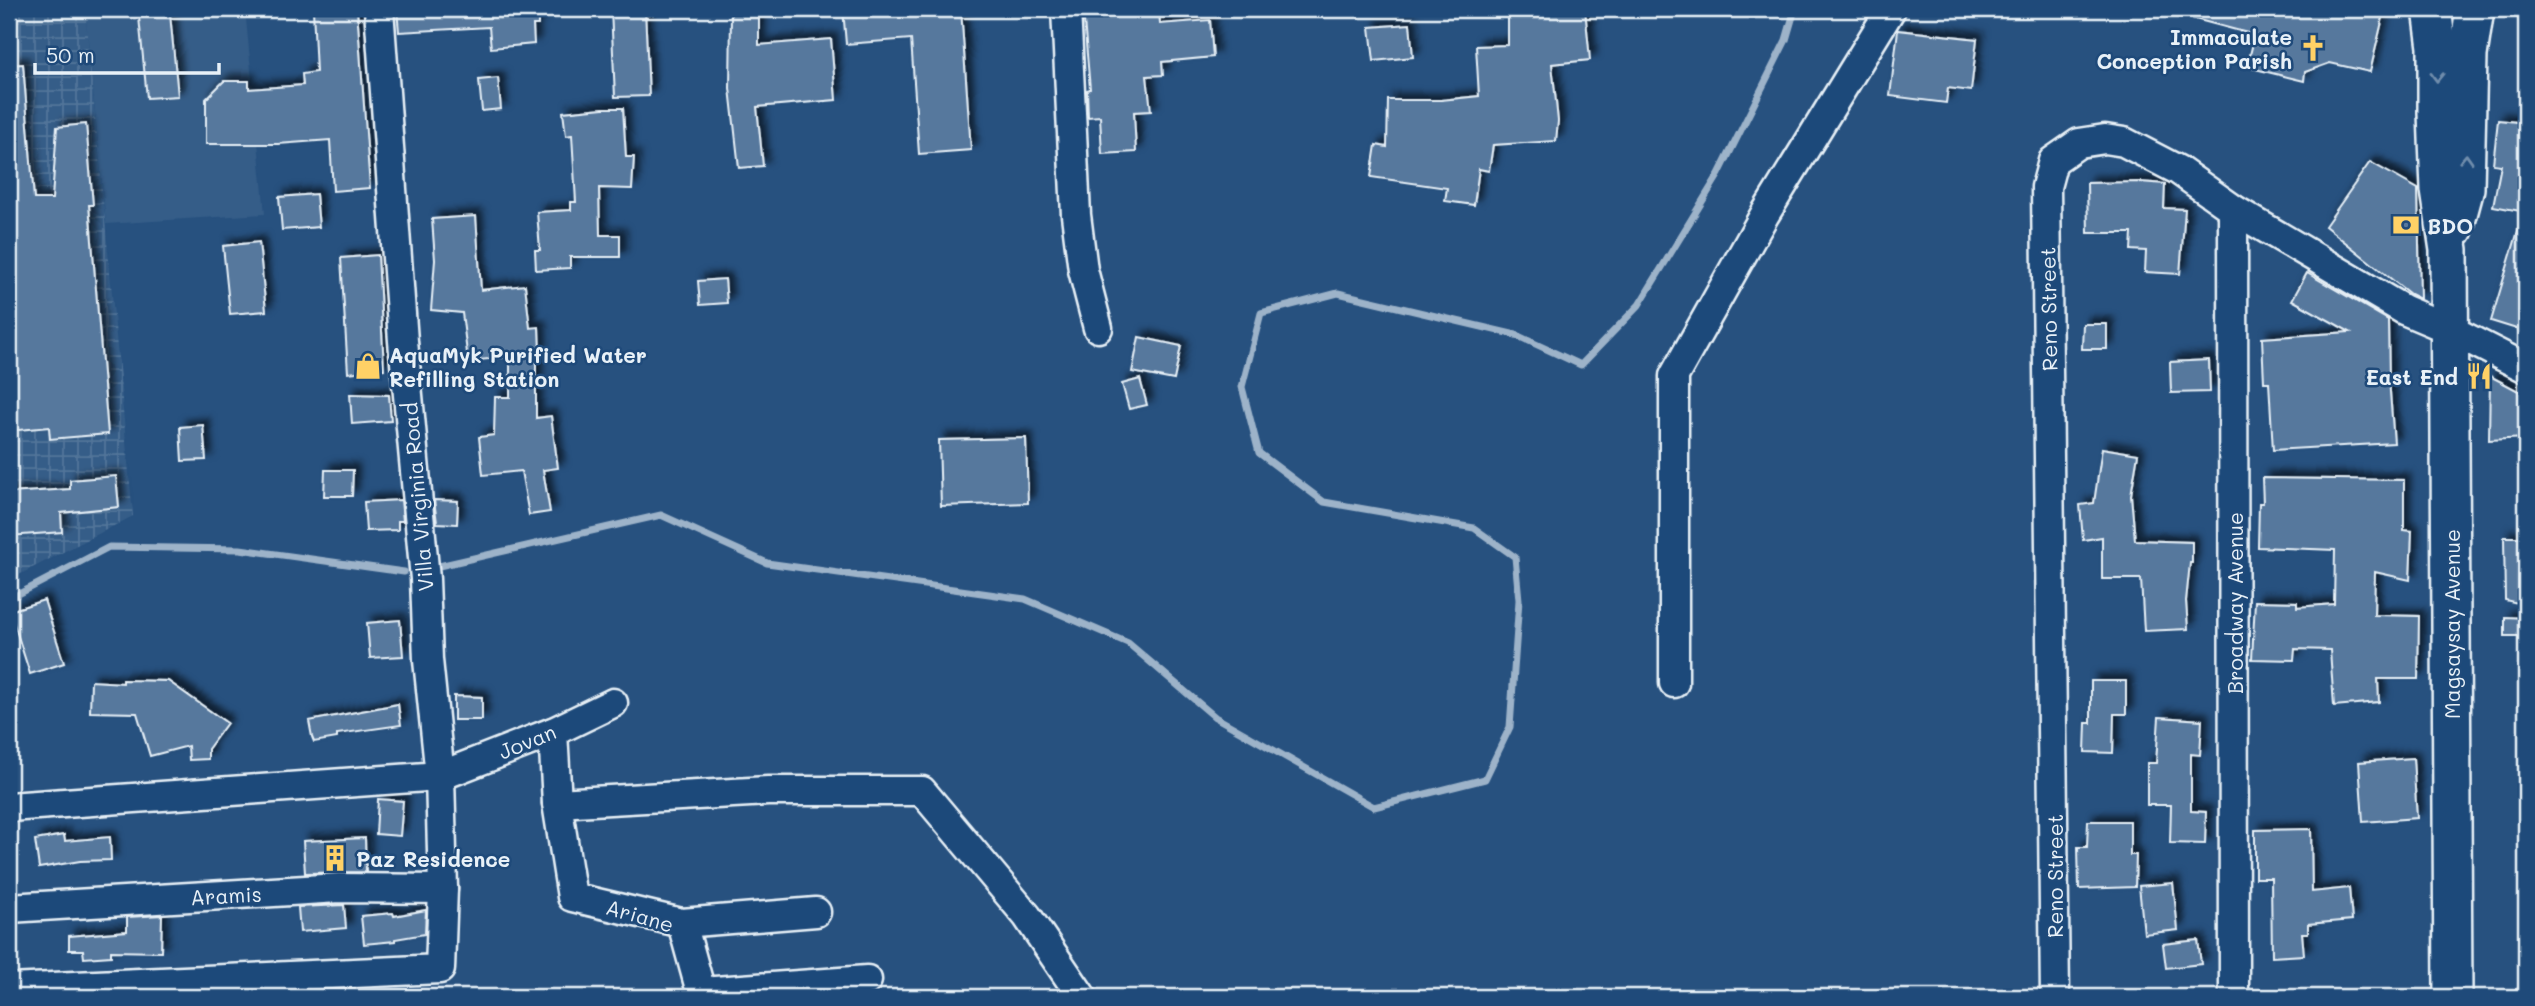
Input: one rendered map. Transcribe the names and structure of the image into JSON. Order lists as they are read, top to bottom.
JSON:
{
  "streets": {
    "main road": ["Magsaysay Avenue"],
    "street": [
      "Reno Street",
      "Villa Virginia Road",
      "Broadway Avenue",
      "Jovan",
      "Aramis",
      "Ariane"
    ]
  },
  "crossings": [
    ["Reno Street", "Broadway Avenue"],
    ["Reno Street", "Magsaysay Avenue"],
    ["Villa Virginia Road", "Jovan"],
    ["Villa Virginia Road", "Aramis"],
    ["Jovan", "Ariane"]
  ],
  "places": {
    "church": ["Immaculate Conception Parish"],
    "bank": ["BDO"],
    "shop": ["AquaMyk Purified Water Refilling Station"],
    "restaurant": ["East End"],
    "building": ["Paz Residence"]
  },
  "scale_bar": "50 m"
}
